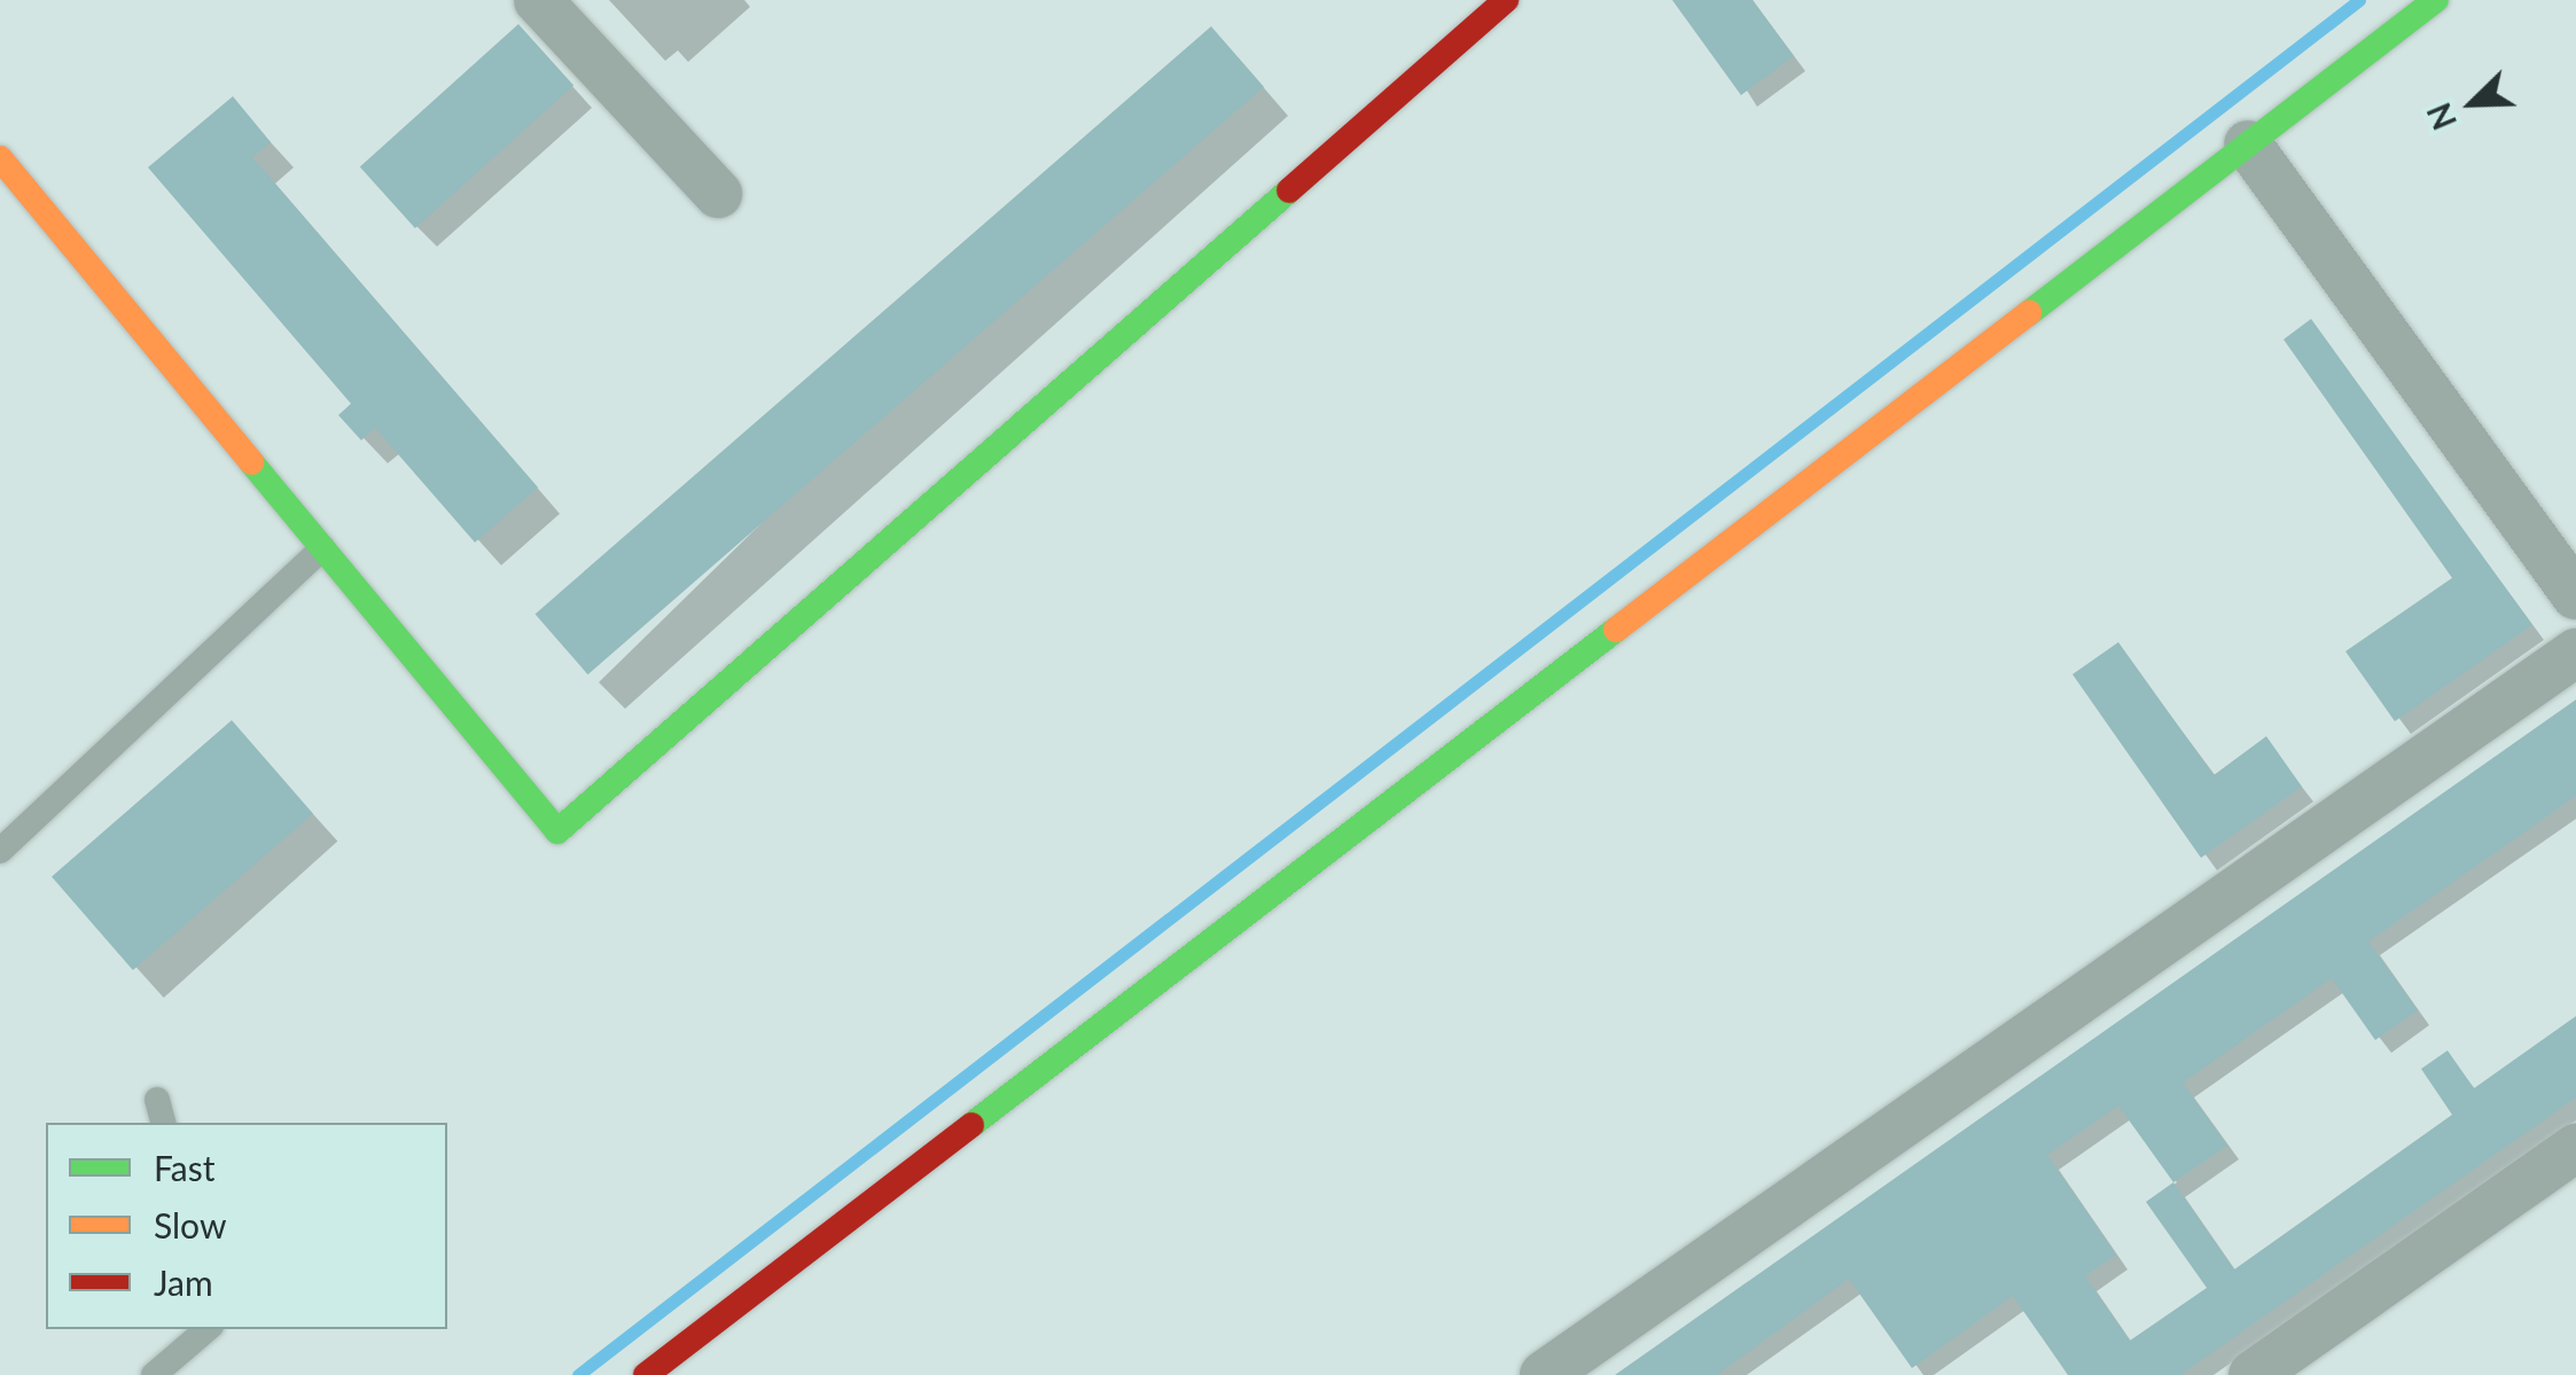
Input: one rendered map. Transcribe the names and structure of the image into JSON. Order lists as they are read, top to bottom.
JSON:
{
  "legend": ["Fast", "Slow", "Jam"],
  "north": "bottom left"
}
